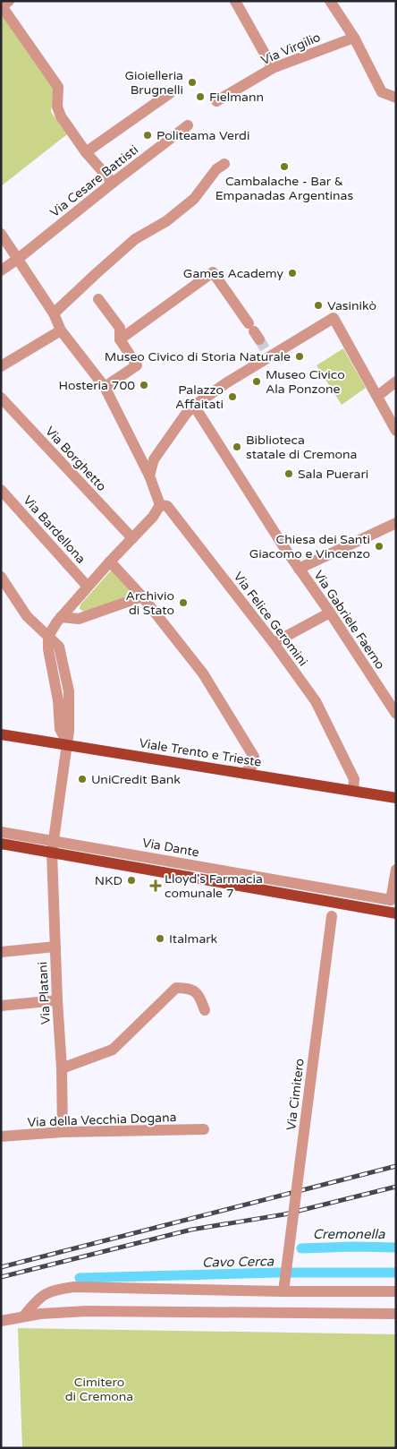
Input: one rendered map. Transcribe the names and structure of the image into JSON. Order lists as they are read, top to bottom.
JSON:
{
  "streets": {
    "main road": ["Viale Trento e Trieste"],
    "street": [
      "Via Virgilio",
      "Via Cesare Battisti",
      "Via Borghetto",
      "Via Bardellona",
      "Via Felice Geromini",
      "Via Gabriele Faerno",
      "Via Dante",
      "Via Platani",
      "Via Cimitero",
      "Via della Vecchia Dogana"
    ]
  },
  "crossings": [
    ["Via Felice Geromini", "Viale Trento e Trieste"],
    ["Viale Trento e Trieste", "Via Platani"],
    ["Via Dante", "Via Platani"],
    ["Via Platani", "Via della Vecchia Dogana"]
  ],
  "water": ["Cremonella", "Cavo Cerca"],
  "parks": ["Cimitero di Cremona"],
  "places": {
    "other": [
      "Gioielleria Brugnelli",
      "Fielmann",
      "Politeama Verdi",
      "Cambalache - Bar & Empanadas Argentinas",
      "Games Academy",
      "Vasinikò",
      "Museo Civico di Storia Naturale",
      "Museo Civico Ala Ponzone",
      "Hosteria 700",
      "Palazzo Affaitati",
      "Biblioteca statale di Cremona",
      "Sala Puerari",
      "Chiesa dei Santi Giacomo e Vincenzo",
      "Archivio di Stato",
      "UniCredit Bank",
      "NKD",
      "Italmark"
    ],
    "health": ["Lloyd's Farmacia comunale 7"]
  }
}
